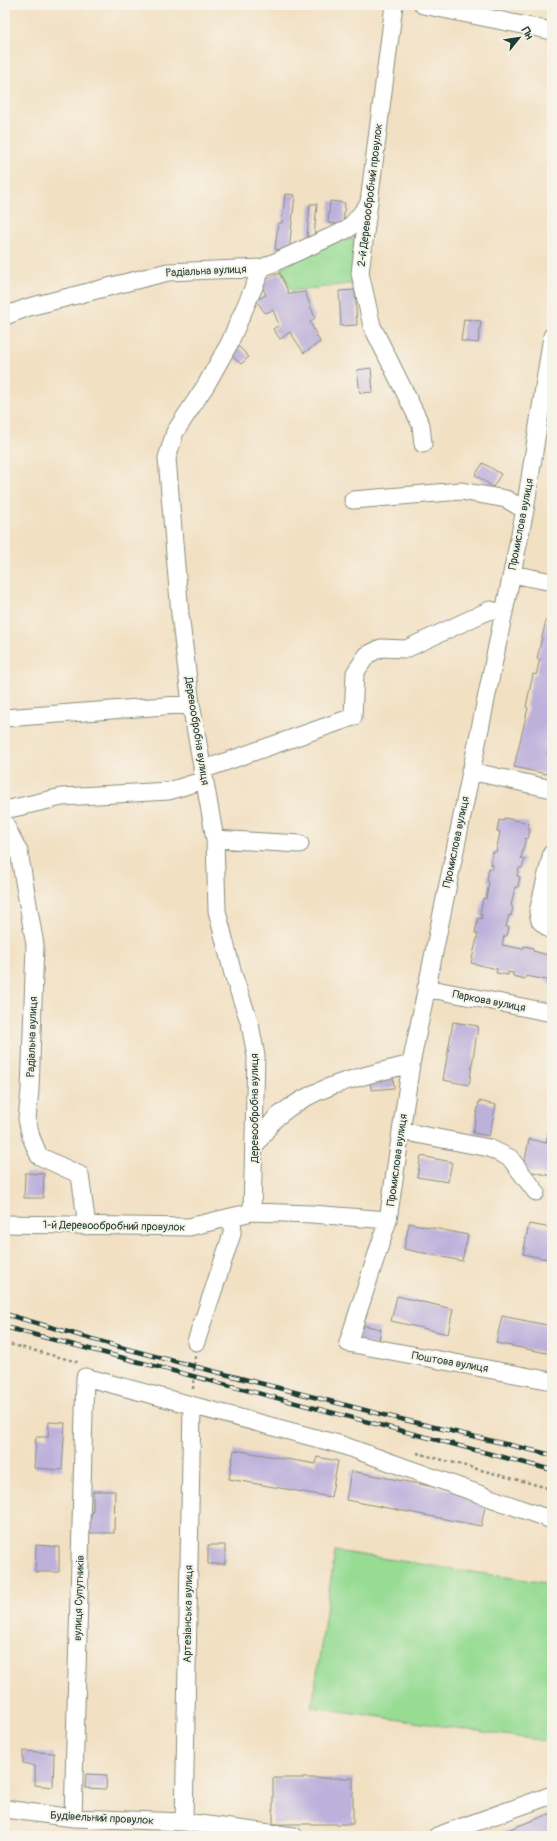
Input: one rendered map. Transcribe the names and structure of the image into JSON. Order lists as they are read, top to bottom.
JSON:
{
  "streets": {
    "street": [
      "2-й Деревообробний провулок",
      "Радіальна вулиця",
      "Промислова вулиця",
      "Деревообробна вулиця",
      "Паркова вулиця",
      "1-й Деревообробний провулок",
      "Поштова вулиця",
      "вулиця Супутників",
      "Артезіанська вулиця",
      "Будівельний провулок"
    ]
  },
  "crossings": [
    ["2-й Деревообробний провулок", "Радіальна вулиця"],
    ["Радіальна вулиця", "Деревообробна вулиця"],
    ["Радіальна вулиця", "1-й Деревообробний провулок"],
    ["Промислова вулиця", "Паркова вулиця"],
    ["Промислова вулиця", "1-й Деревообробний провулок"],
    ["Промислова вулиця", "Поштова вулиця"],
    ["Деревообробна вулиця", "1-й Деревообробний провулок"],
    ["вулиця Супутників", "Артезіанська вулиця"],
    ["вулиця Супутників", "Будівельний провулок"],
    ["Артезіанська вулиця", "Будівельний провулок"]
  ],
  "north": "top right"
}
